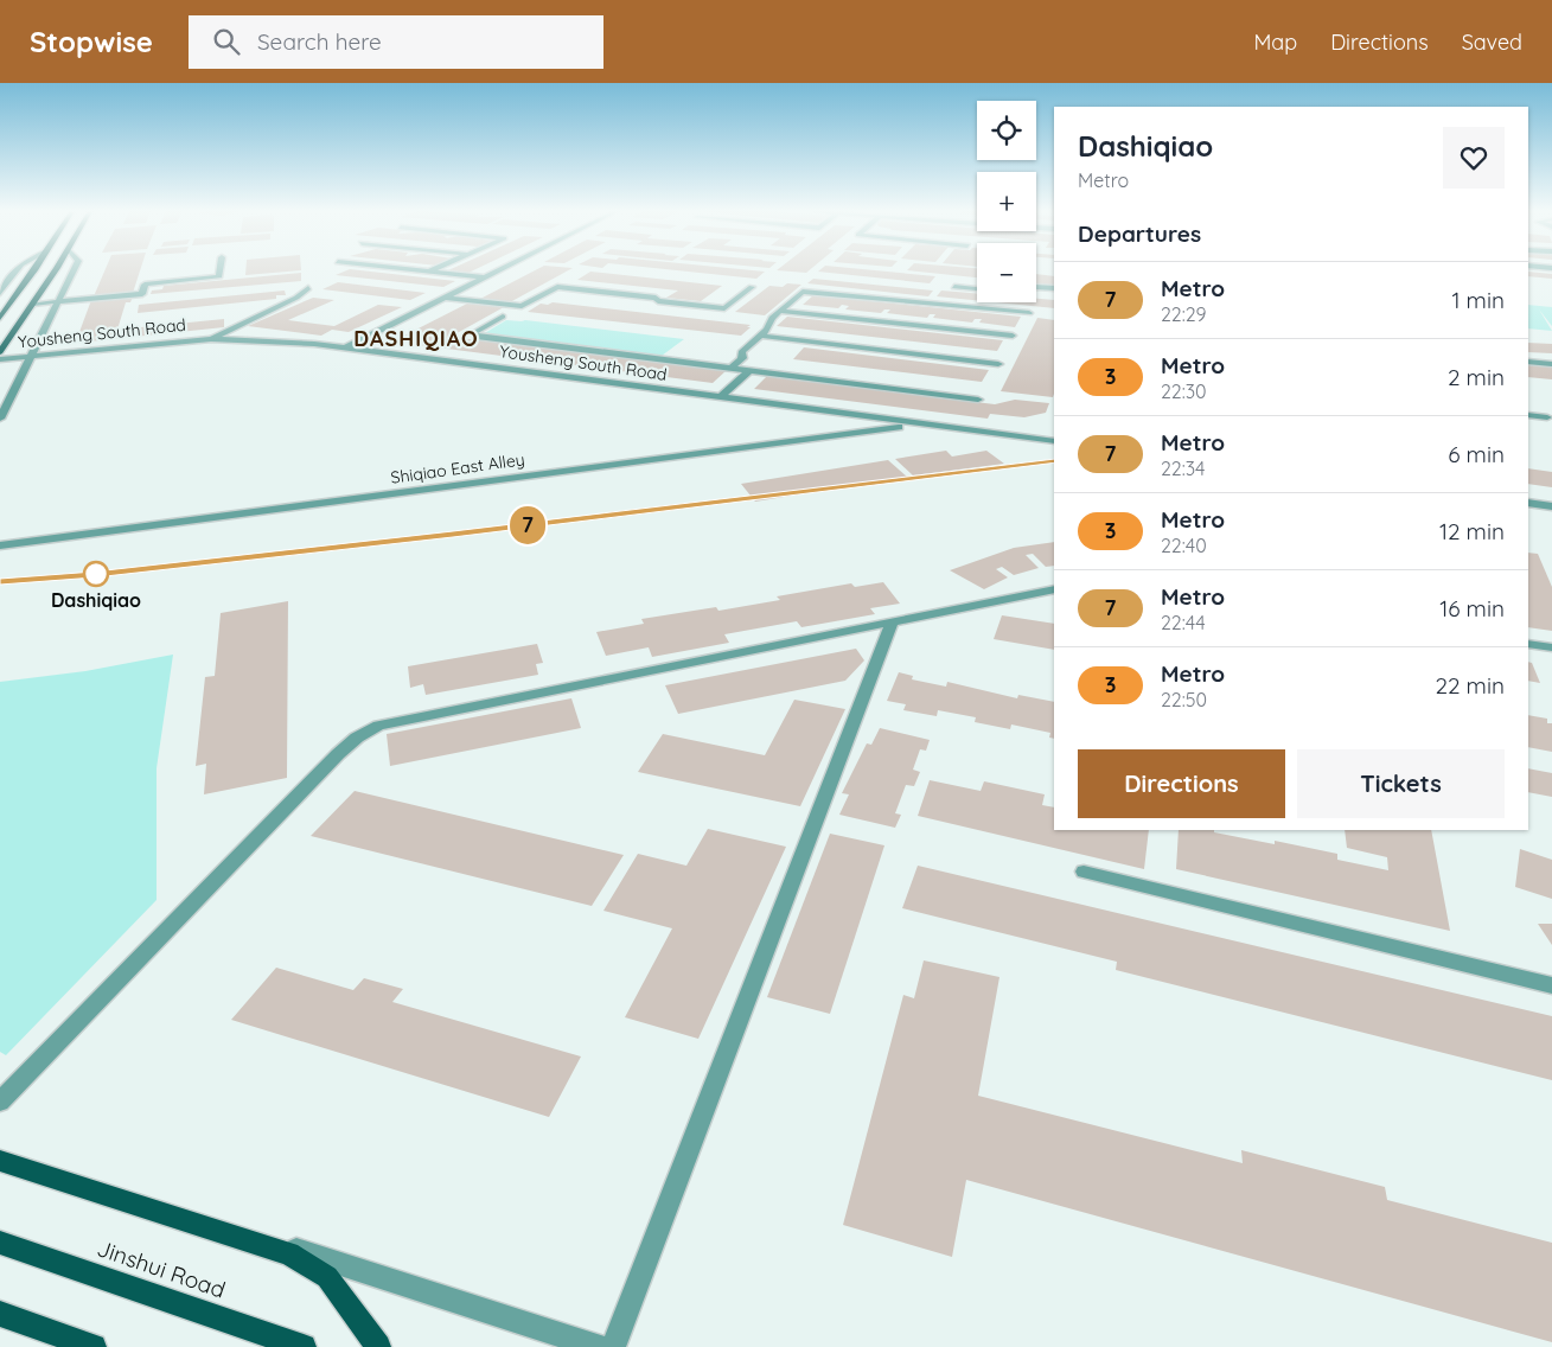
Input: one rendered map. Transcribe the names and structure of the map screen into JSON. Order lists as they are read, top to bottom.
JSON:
{
  "streets": {
    "main road": ["Jinshui Road"],
    "street": ["Yousheng South Road", "Shiqiao East Alley"]
  },
  "crossings": [
    ["Yousheng South Road", "Shiqiao East Alley"]
  ],
  "districts": ["DASHIQIAO"],
  "places": ["Dashiqiao"],
  "lines": ["metro line 7"],
  "page": {
    "header": "Stopwise",
    "search": "Search here",
    "nav": ["Map", "Directions", "Saved"],
    "on_map": "7",
    "map_buttons": ["+", "−"],
    "heading": [
      ["Dashiqiao", "Metro"],
      "Departures"
    ],
    "list": [
      {
        "mark": "7",
        "name": "Metro",
        "note": "22:29",
        "value": "1 min"
      },
      {
        "mark": "3",
        "name": "Metro",
        "note": "22:30",
        "value": "2 min"
      },
      {
        "mark": "7",
        "name": "Metro",
        "note": "22:34",
        "value": "6 min"
      },
      {
        "mark": "3",
        "name": "Metro",
        "note": "22:40",
        "value": "12 min"
      },
      {
        "mark": "7",
        "name": "Metro",
        "note": "22:44",
        "value": "16 min"
      },
      {
        "mark": "3",
        "name": "Metro",
        "note": "22:50",
        "value": "22 min"
      }
    ],
    "buttons": ["Directions", "Tickets"]
  }
}
